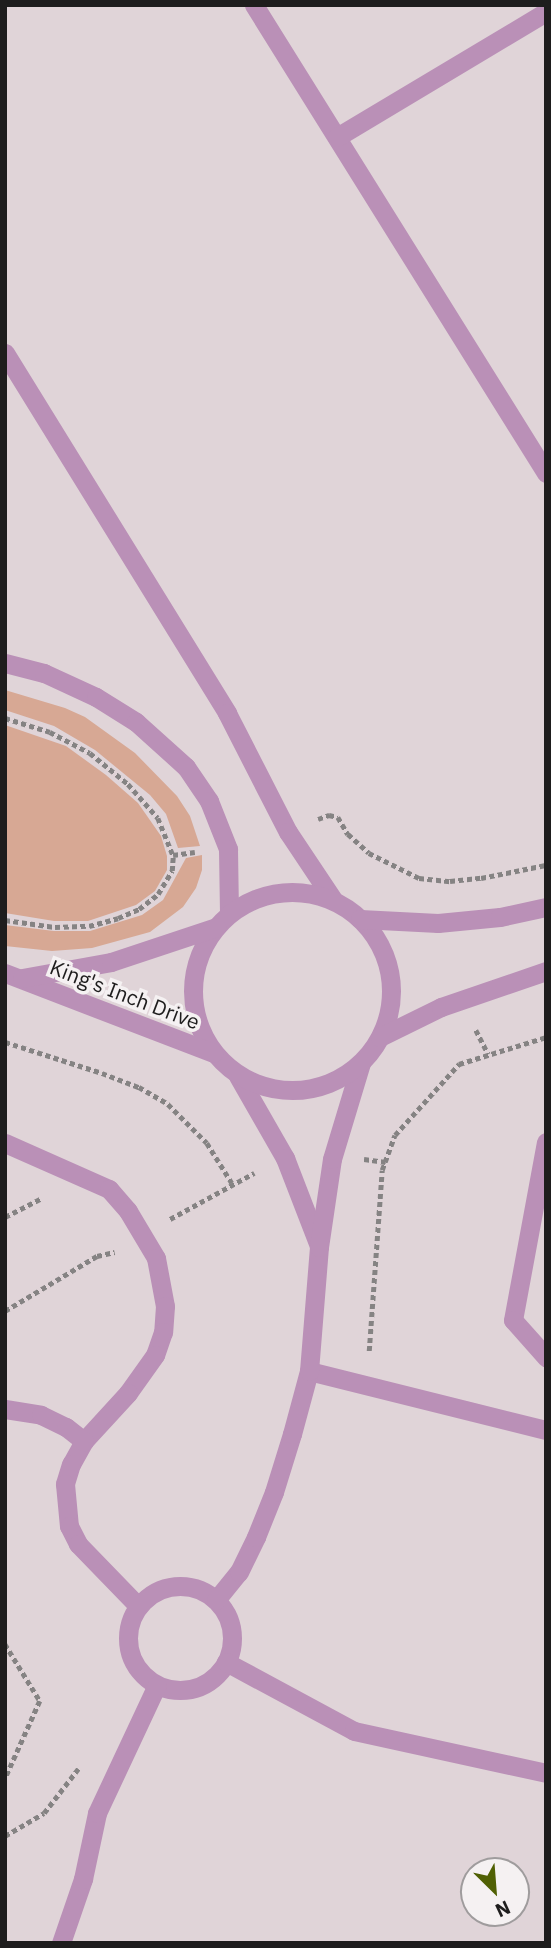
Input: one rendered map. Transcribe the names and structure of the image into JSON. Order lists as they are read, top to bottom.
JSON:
{
  "streets": {
    "street": ["King's Inch Drive"]
  },
  "north": "bottom right"
}
